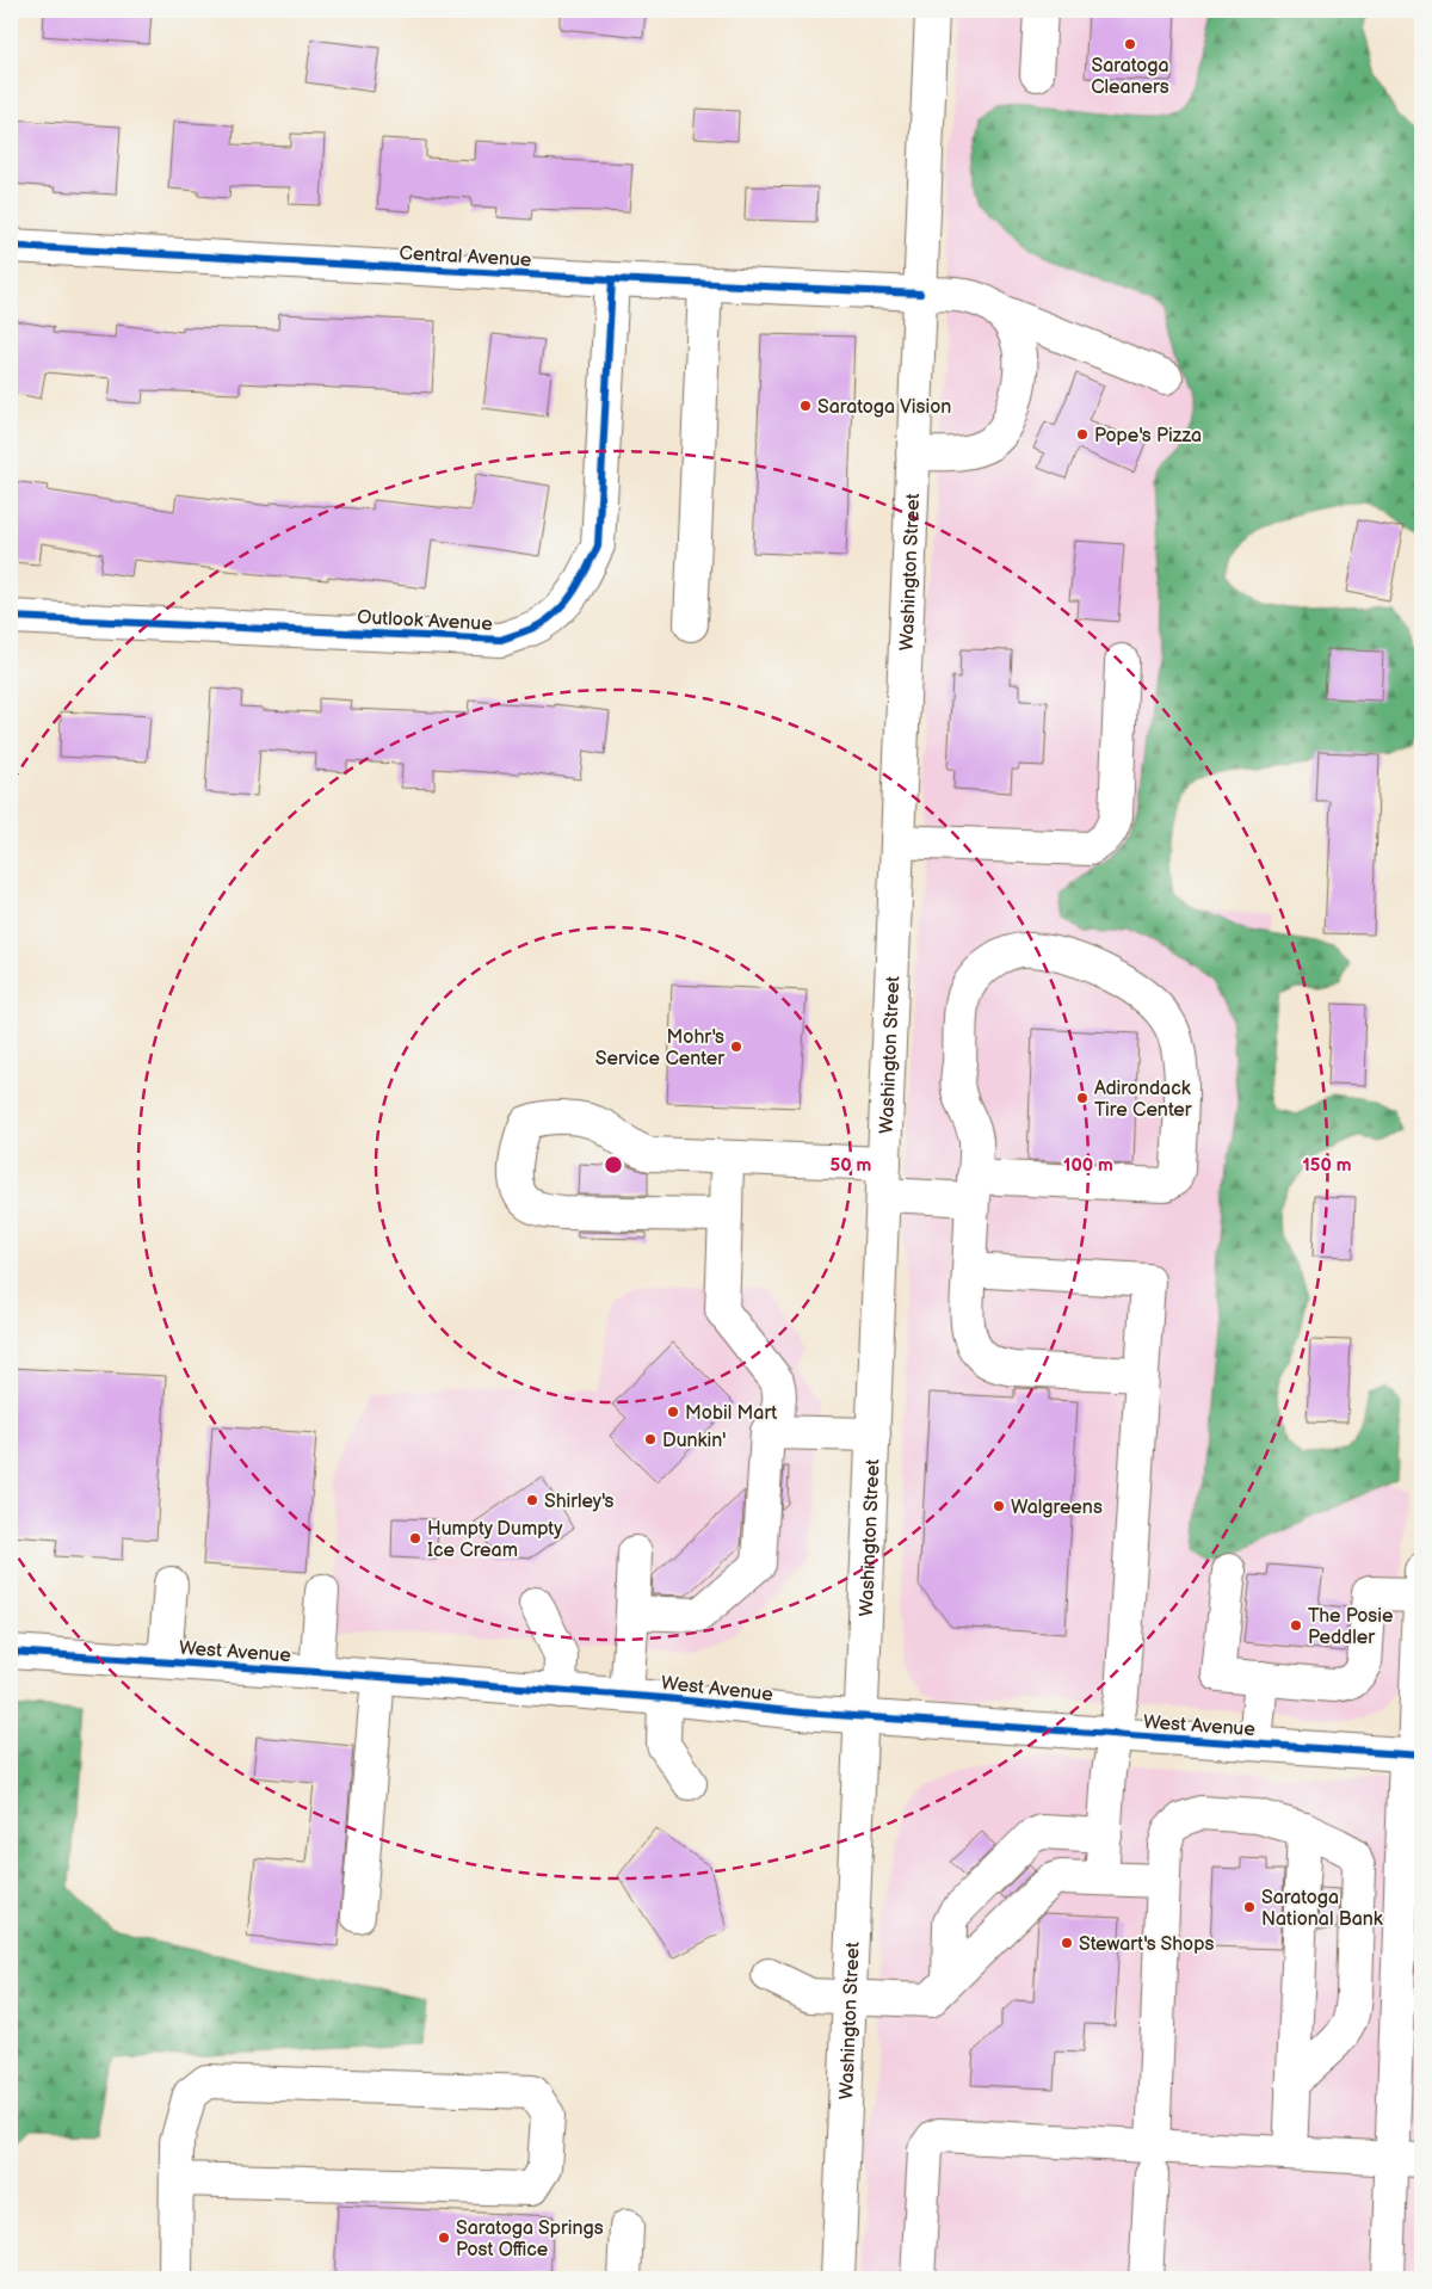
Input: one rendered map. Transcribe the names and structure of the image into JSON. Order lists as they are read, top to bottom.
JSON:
{
  "streets": {
    "main road": [
      "Central Avenue",
      "Washington Street",
      "Outlook Avenue",
      "West Avenue"
    ]
  },
  "crossings": [
    ["Central Avenue", "Washington Street"],
    ["Central Avenue", "Outlook Avenue"],
    ["Washington Street", "West Avenue"]
  ],
  "places": [
    "Saratoga Cleaners",
    "Saratoga Vision",
    "Pope's Pizza",
    "Mohr's Service Center",
    "Adirondack Tire Center",
    "Mobil Mart",
    "Dunkin'",
    "Shirley's",
    "Walgreens",
    "Humpty Dumpty Ice Cream",
    "The Posie Peddler",
    "Saratoga National Bank",
    "Stewart's Shops",
    "Saratoga Springs Post Office"
  ],
  "rings": ["50 m", "100 m", "150 m"]
}
